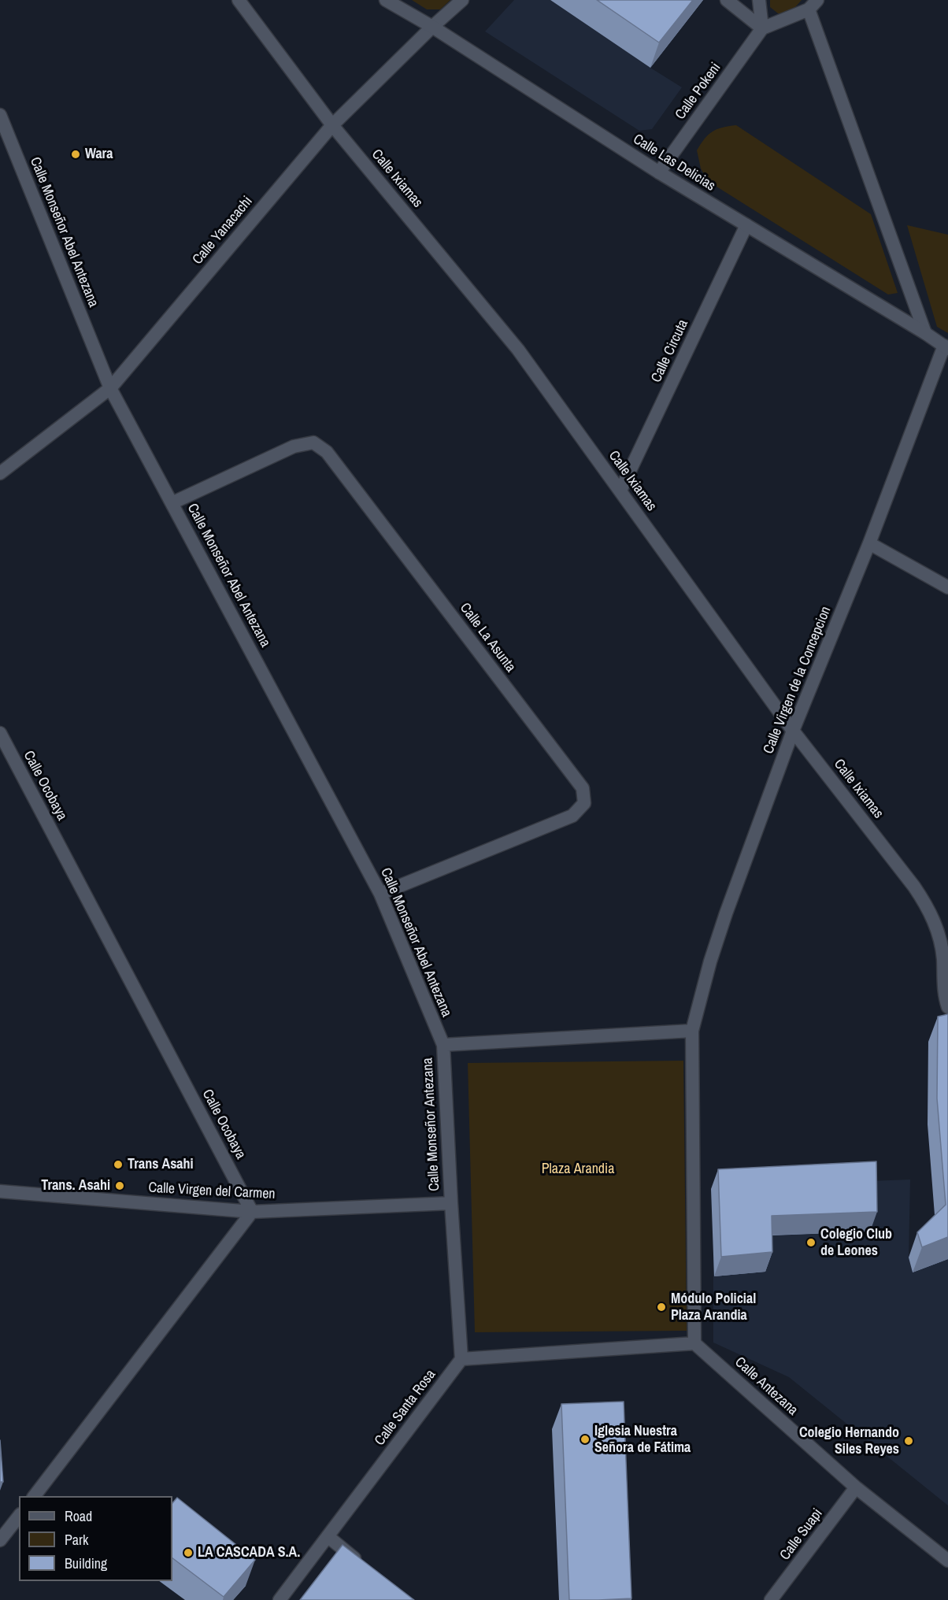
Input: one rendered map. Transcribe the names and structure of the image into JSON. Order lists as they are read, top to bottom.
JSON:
{
  "streets": {
    "street": [
      "Calle Pokeni",
      "Calle Las Delicias",
      "Calle Ixiamas",
      "Calle Yanacachi",
      "Calle Monseñor Abel Antezana",
      "Calle Circuta",
      "Calle La Asunta",
      "Calle Virgen de la Concepcion",
      "Calle Ocobaya",
      "Calle Monseñor Antezana",
      "Calle Virgen del Carmen",
      "Calle Antezana",
      "Calle Santa Rosa",
      "Calle Suapi"
    ]
  },
  "crossings": [
    ["Calle Pokeni", "Calle Las Delicias"],
    ["Calle Las Delicias", "Calle Yanacachi"],
    ["Calle Las Delicias", "Calle Circuta"],
    ["Calle Las Delicias", "Calle Virgen de la Concepcion"],
    ["Calle Ixiamas", "Calle Yanacachi"],
    ["Calle Ixiamas", "Calle Circuta"],
    ["Calle Ixiamas", "Calle Virgen de la Concepcion"],
    ["Calle Yanacachi", "Calle Monseñor Abel Antezana"],
    ["Calle Monseñor Abel Antezana", "Calle La Asunta"],
    ["Calle Monseñor Abel Antezana", "Calle Monseñor Antezana"],
    ["Calle Virgen de la Concepcion", "Calle Antezana"],
    ["Calle Ocobaya", "Calle Virgen del Carmen"],
    ["Calle Monseñor Antezana", "Calle Virgen del Carmen"],
    ["Calle Antezana", "Calle Suapi"]
  ],
  "parks": ["Plaza Arandia"],
  "places": [
    "Wara",
    "Trans Asahi",
    "Trans. Asahi",
    "Colegio Club de Leones",
    "Módulo Policial Plaza Arandia",
    "Iglesia Nuestra Señora de Fátima",
    "Colegio Hernando Siles Reyes",
    "LA CASCADA S.A."
  ],
  "legend": ["Road", "Park", "Building"]
}
